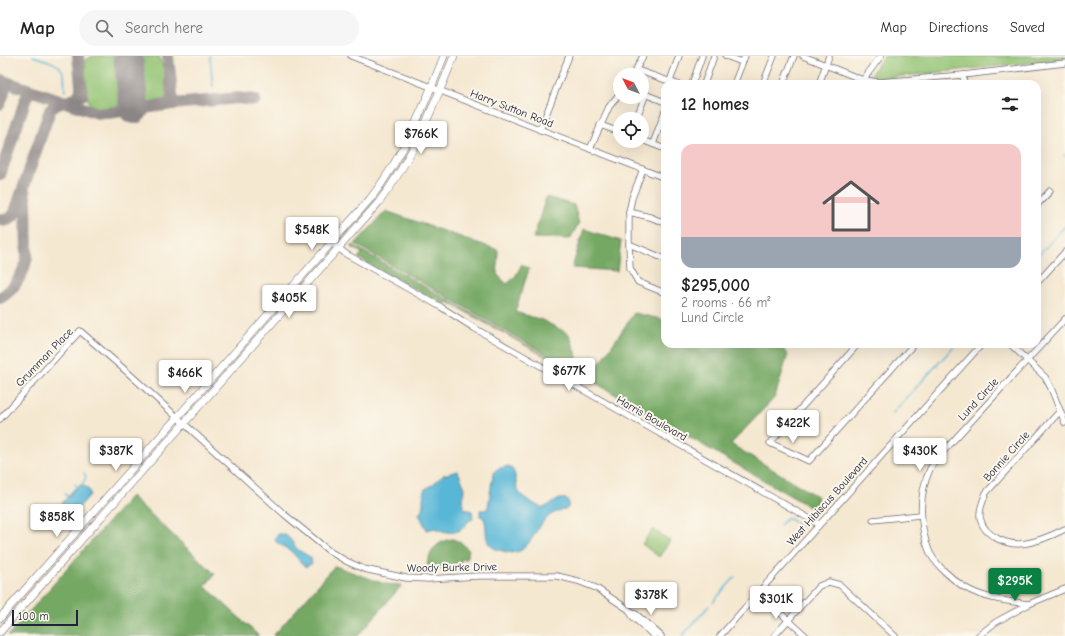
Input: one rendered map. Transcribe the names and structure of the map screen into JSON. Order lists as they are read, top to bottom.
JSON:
{
  "streets": {
    "street": [
      "Harry Sutton Road",
      "Grumman Place",
      "Lund Circle",
      "Harris Boulevard",
      "Bonnie Circle",
      "West Hibiscus Boulevard",
      "Woody Burke Drive"
    ]
  },
  "crossings": [
    ["Grumman Place", "Woody Burke Drive"],
    ["Harris Boulevard", "West Hibiscus Boulevard"]
  ],
  "scale_bar": "100 m",
  "north": "top left",
  "page": {
    "header": "Map",
    "search": "Search here",
    "nav": ["Map", "Directions", "Saved"],
    "heading": "12 homes",
    "price": [
      "$766K",
      "$548K",
      "$405K",
      "$677K",
      "$466K",
      "$422K",
      "$387K",
      "$430K",
      "$858K",
      "$295K",
      "$378K",
      "$301K"
    ],
    "list": [
      {
        "name": "$295,000",
        "note": "2 rooms · 66 m² · Lund Circle"
      }
    ],
    "scale": "100 m"
  }
}
